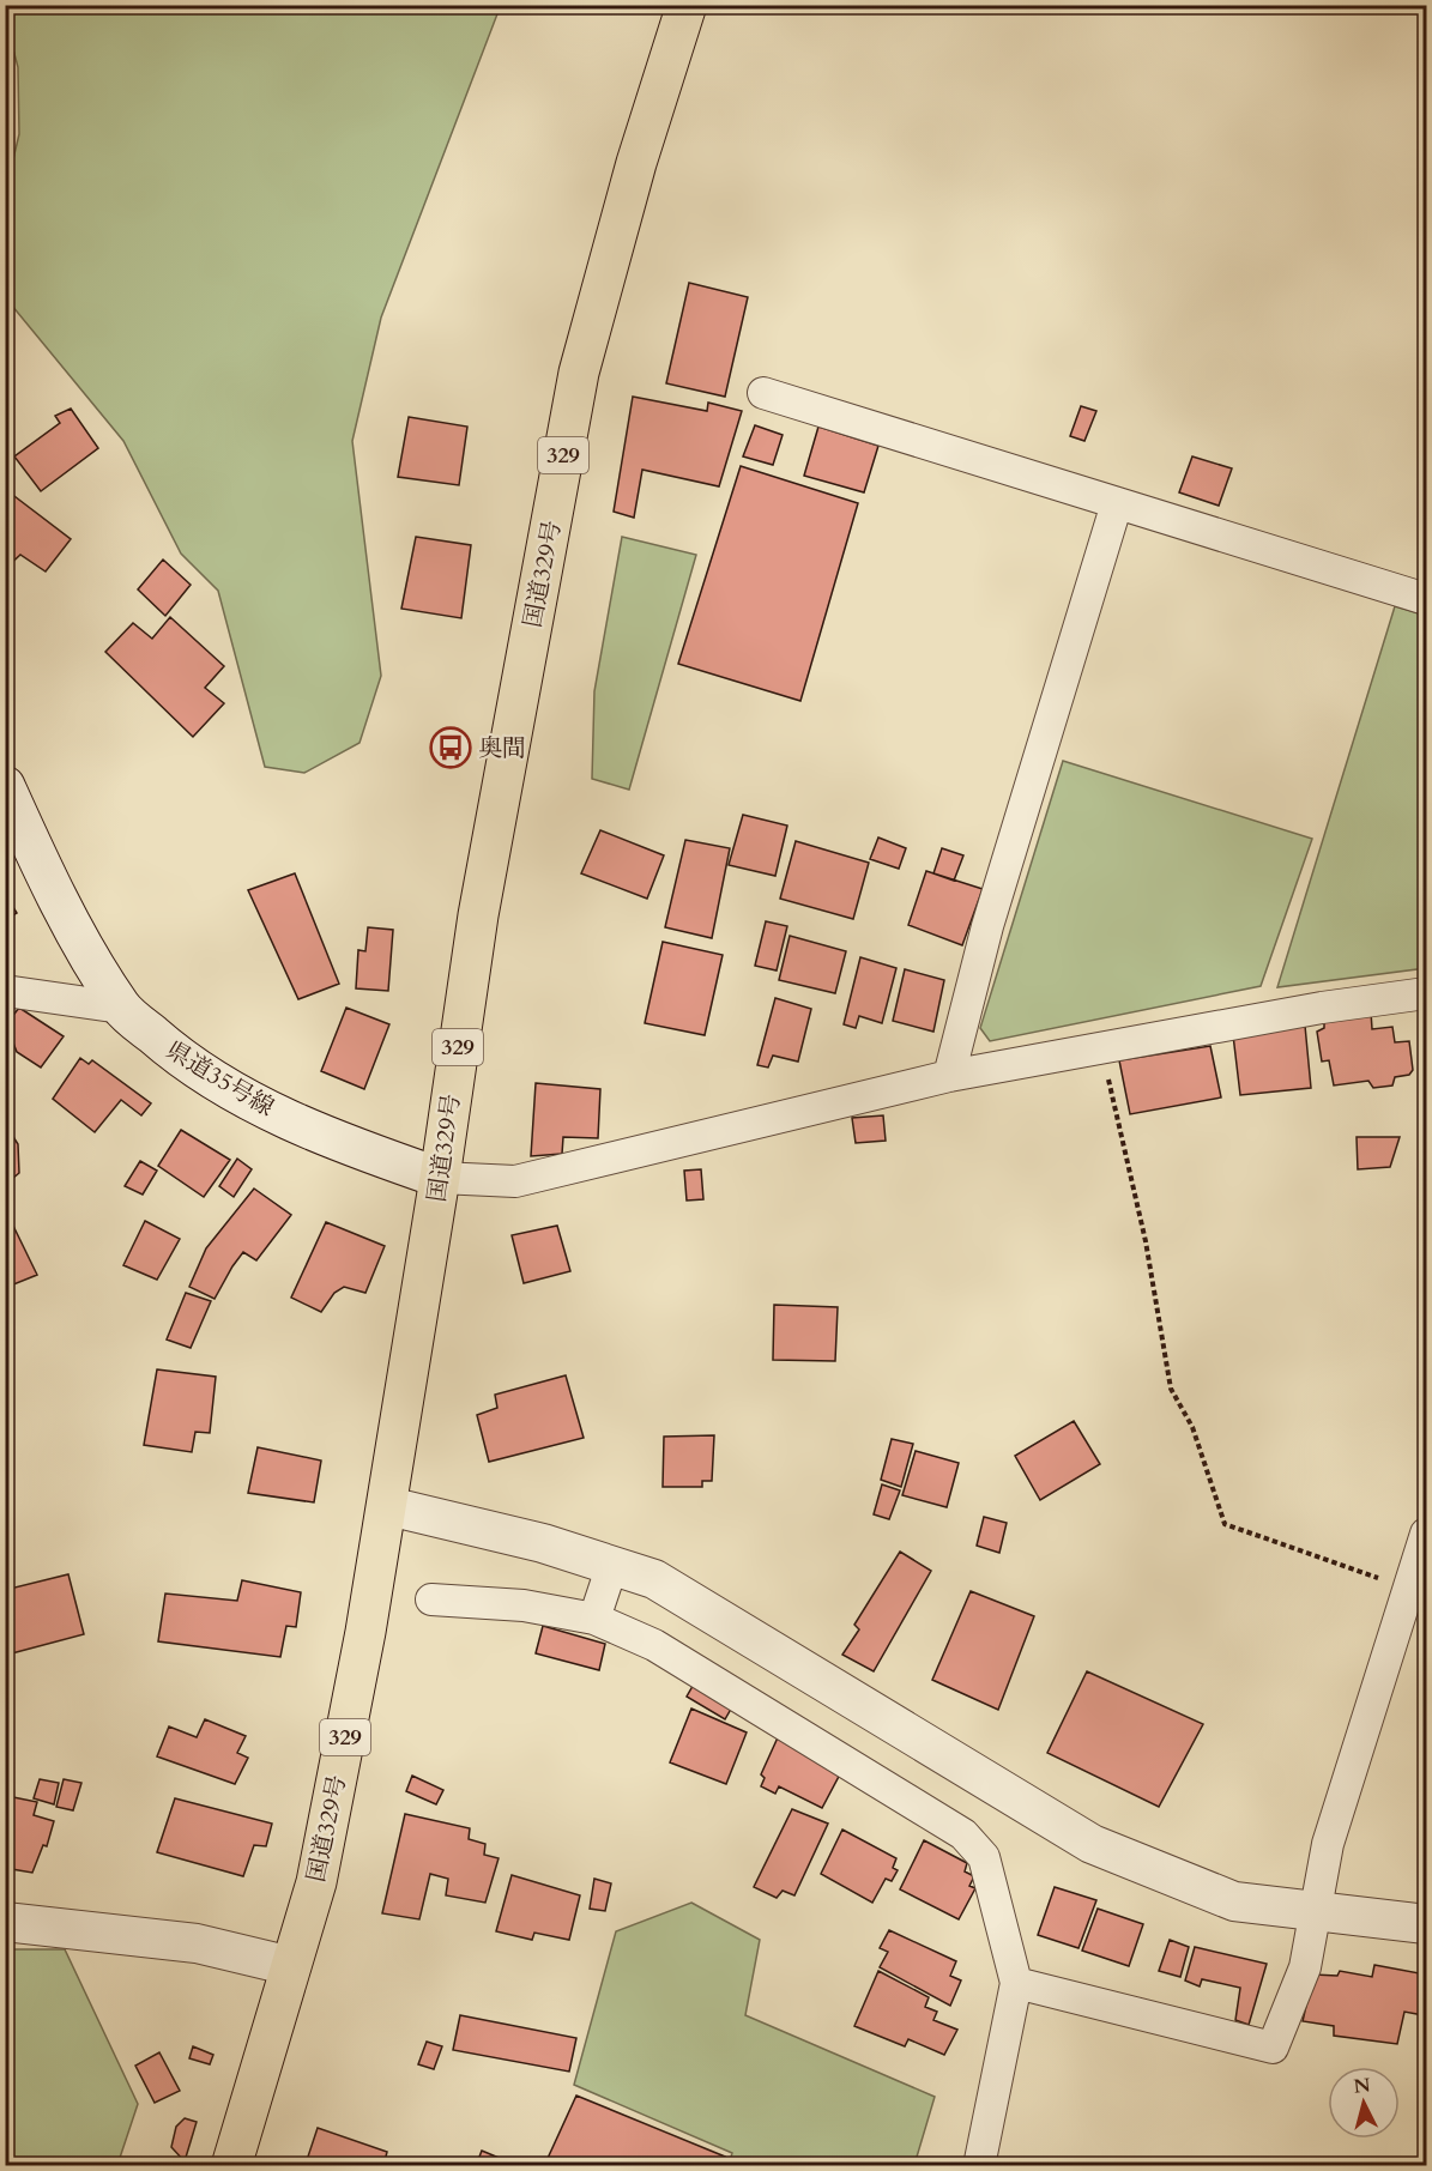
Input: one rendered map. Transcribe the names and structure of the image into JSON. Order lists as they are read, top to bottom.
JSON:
{
  "streets": {
    "highway": ["329", "国道329号"],
    "main road": ["県道35号線"]
  },
  "crossings": [
    ["国道329号", "県道35号線"]
  ],
  "places": {
    "bus stop": ["奥間"]
  },
  "north": "top"
}
